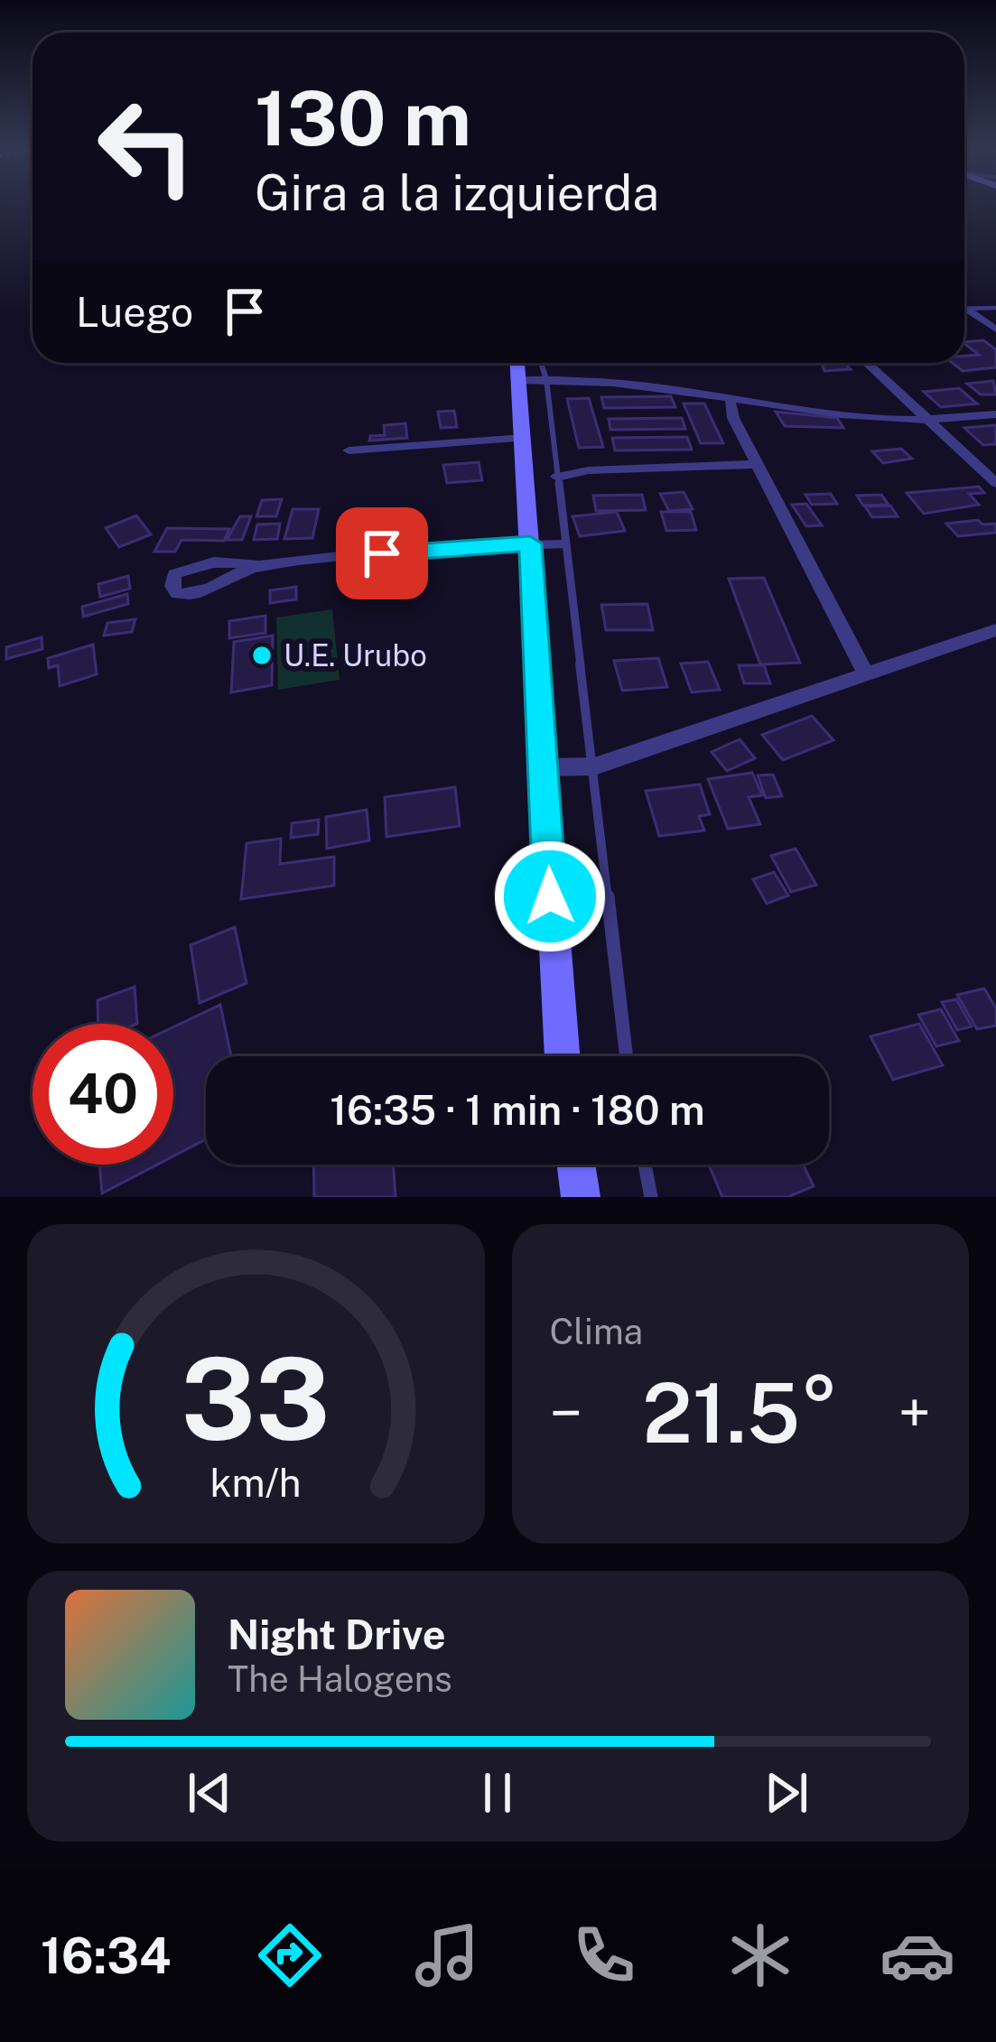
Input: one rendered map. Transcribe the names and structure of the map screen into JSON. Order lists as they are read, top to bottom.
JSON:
{
  "places": ["U.E. Urubo"],
  "page": {
    "turn": ["130 m", "Gira a la izquierda"],
    "then": "Luego",
    "limit": "40",
    "trip": "16:35 · 1 min · 180 m",
    "tile": "Clima",
    "heat": ["−", "21.5°", "+"],
    "song": ["Night Drive", "The Halogens"],
    "tabs": "16:34",
    "gauge": ["33", "km/h"]
  }
}
